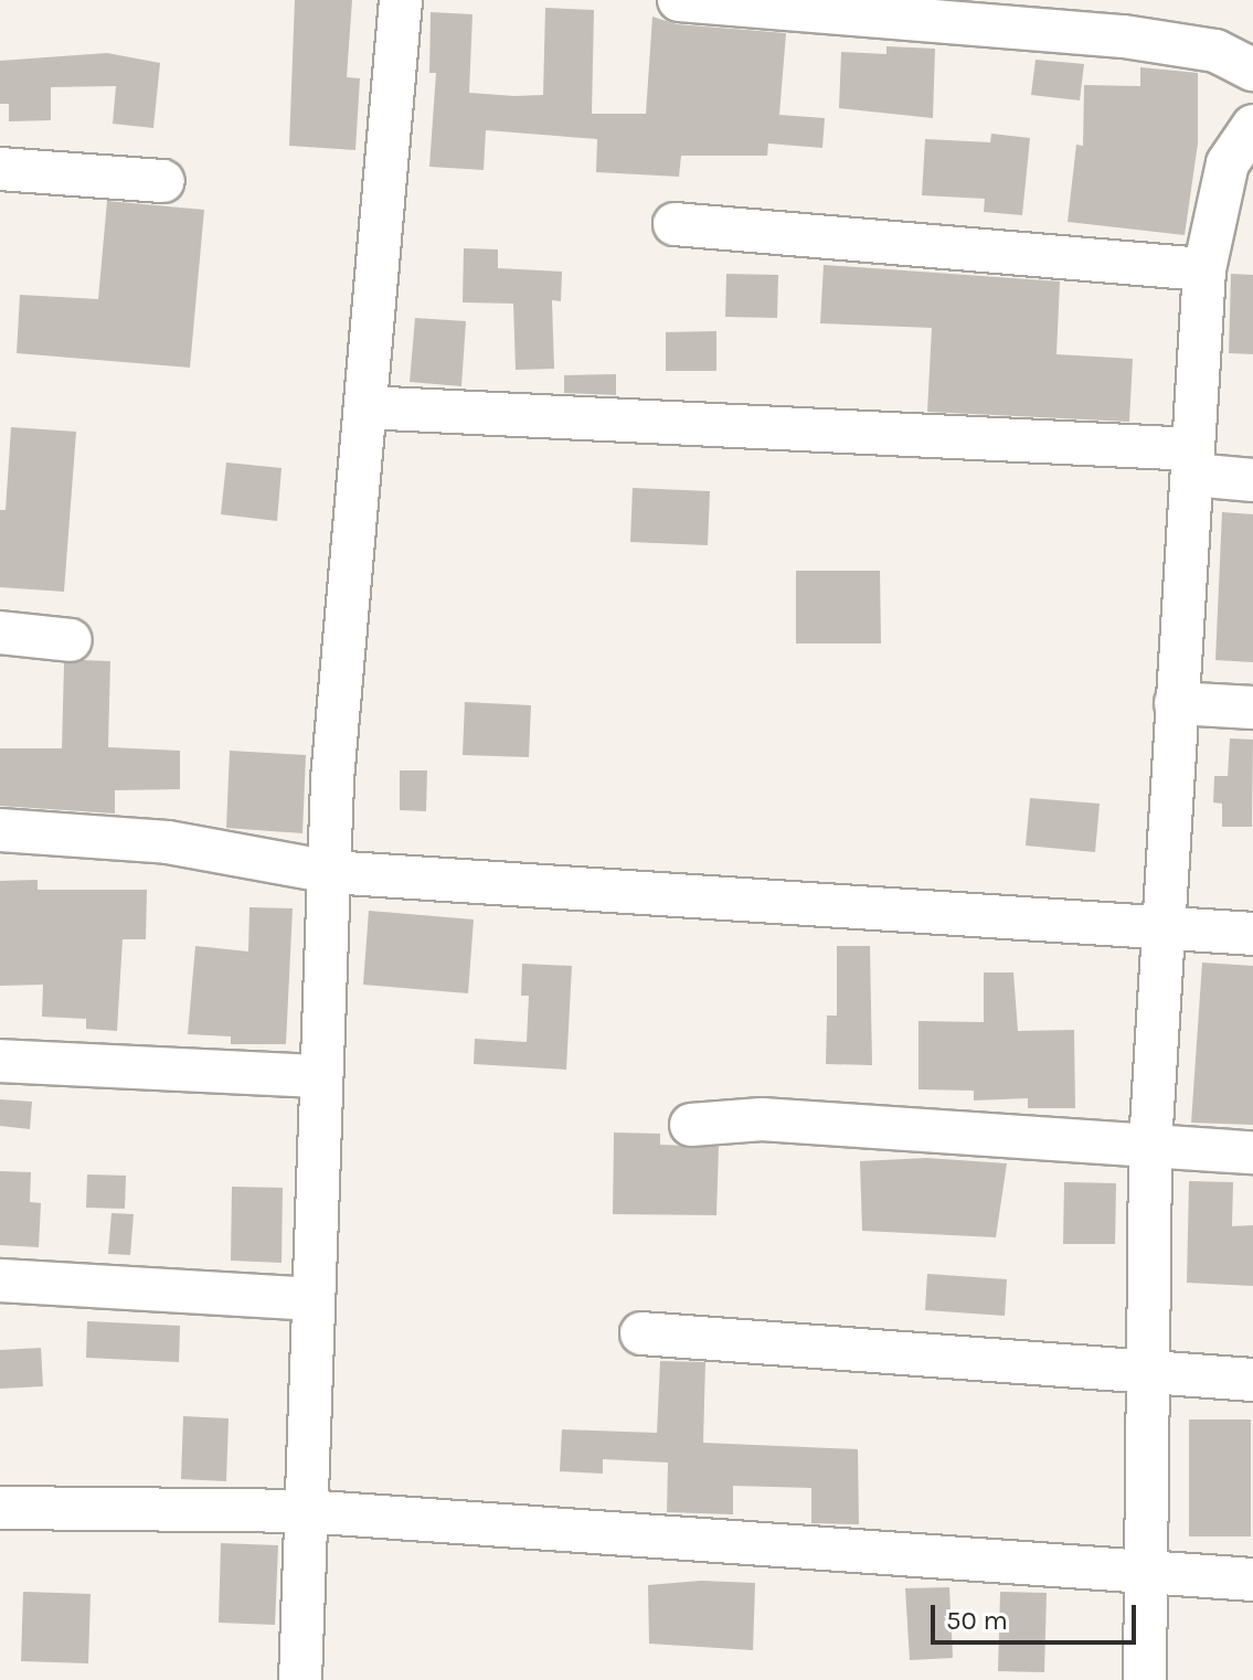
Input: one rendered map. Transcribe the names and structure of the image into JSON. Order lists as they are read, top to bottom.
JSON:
{
  "scale_bar": "50 m"
}
